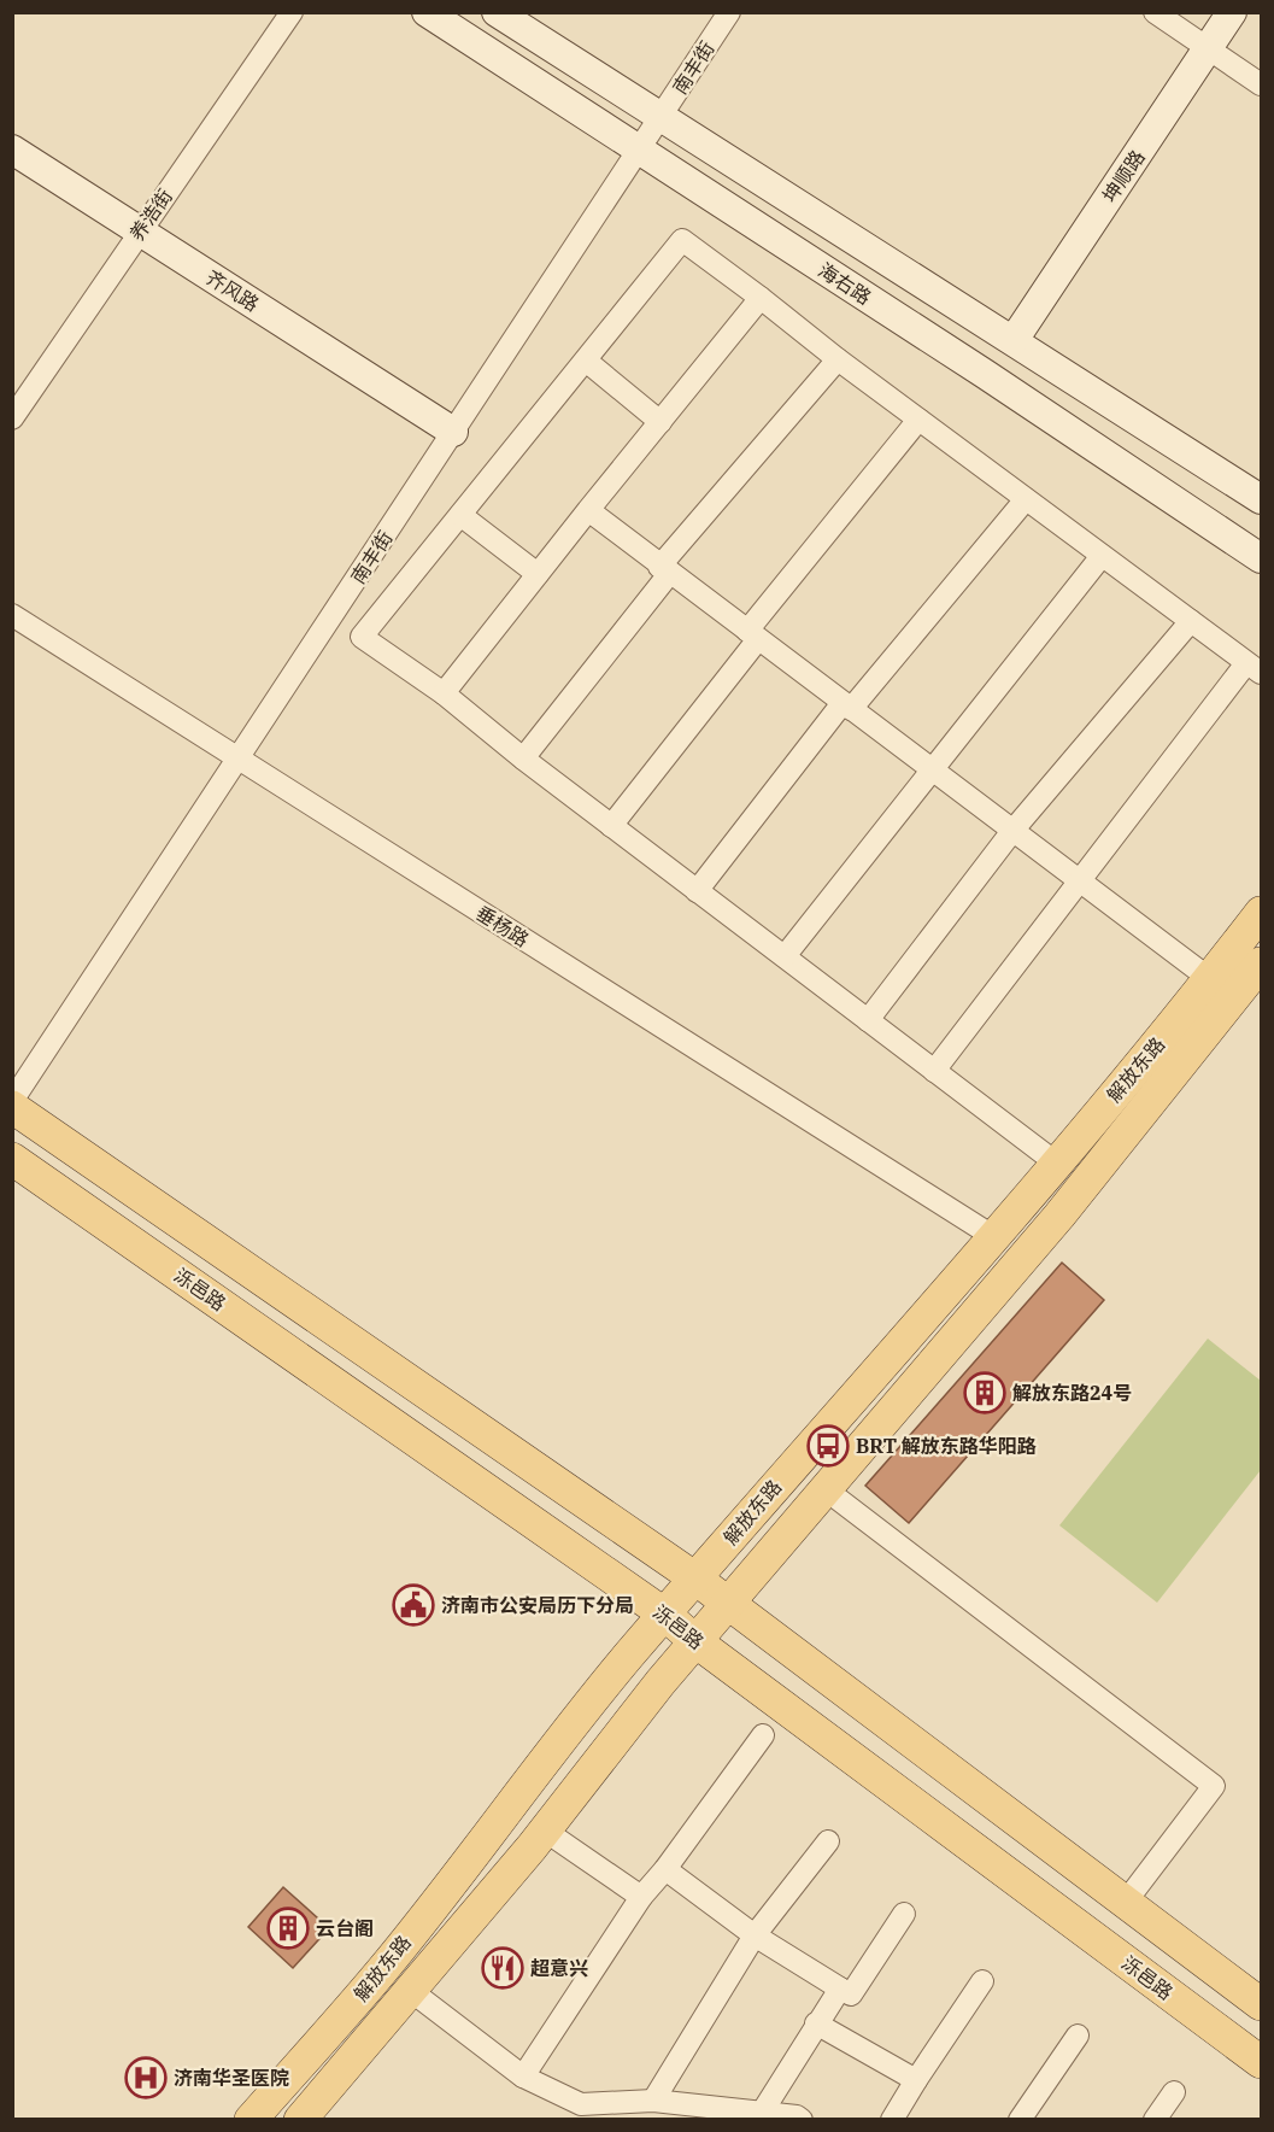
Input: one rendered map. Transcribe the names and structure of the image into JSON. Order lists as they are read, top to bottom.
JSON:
{
  "streets": {
    "main road": [
      "坤顺路",
      "海右路",
      "齐风路",
      "解放东路",
      "泺邑路"
    ],
    "street": ["南丰街", "养浩街", "垂杨路"]
  },
  "crossings": [
    ["南丰街", "海右路"],
    ["南丰街", "齐风路"],
    ["南丰街", "垂杨路"],
    ["坤顺路", "海右路"],
    ["养浩街", "齐风路"],
    ["垂杨路", "解放东路"],
    ["解放东路", "泺邑路"]
  ],
  "places": {
    "building": ["解放东路24号", "云台阁"],
    "bus stop": ["BRT 解放东路华阳路"],
    "public building": ["济南市公安局历下分局"],
    "restaurant": ["超意兴"],
    "hospital": ["济南华圣医院"]
  }
}
